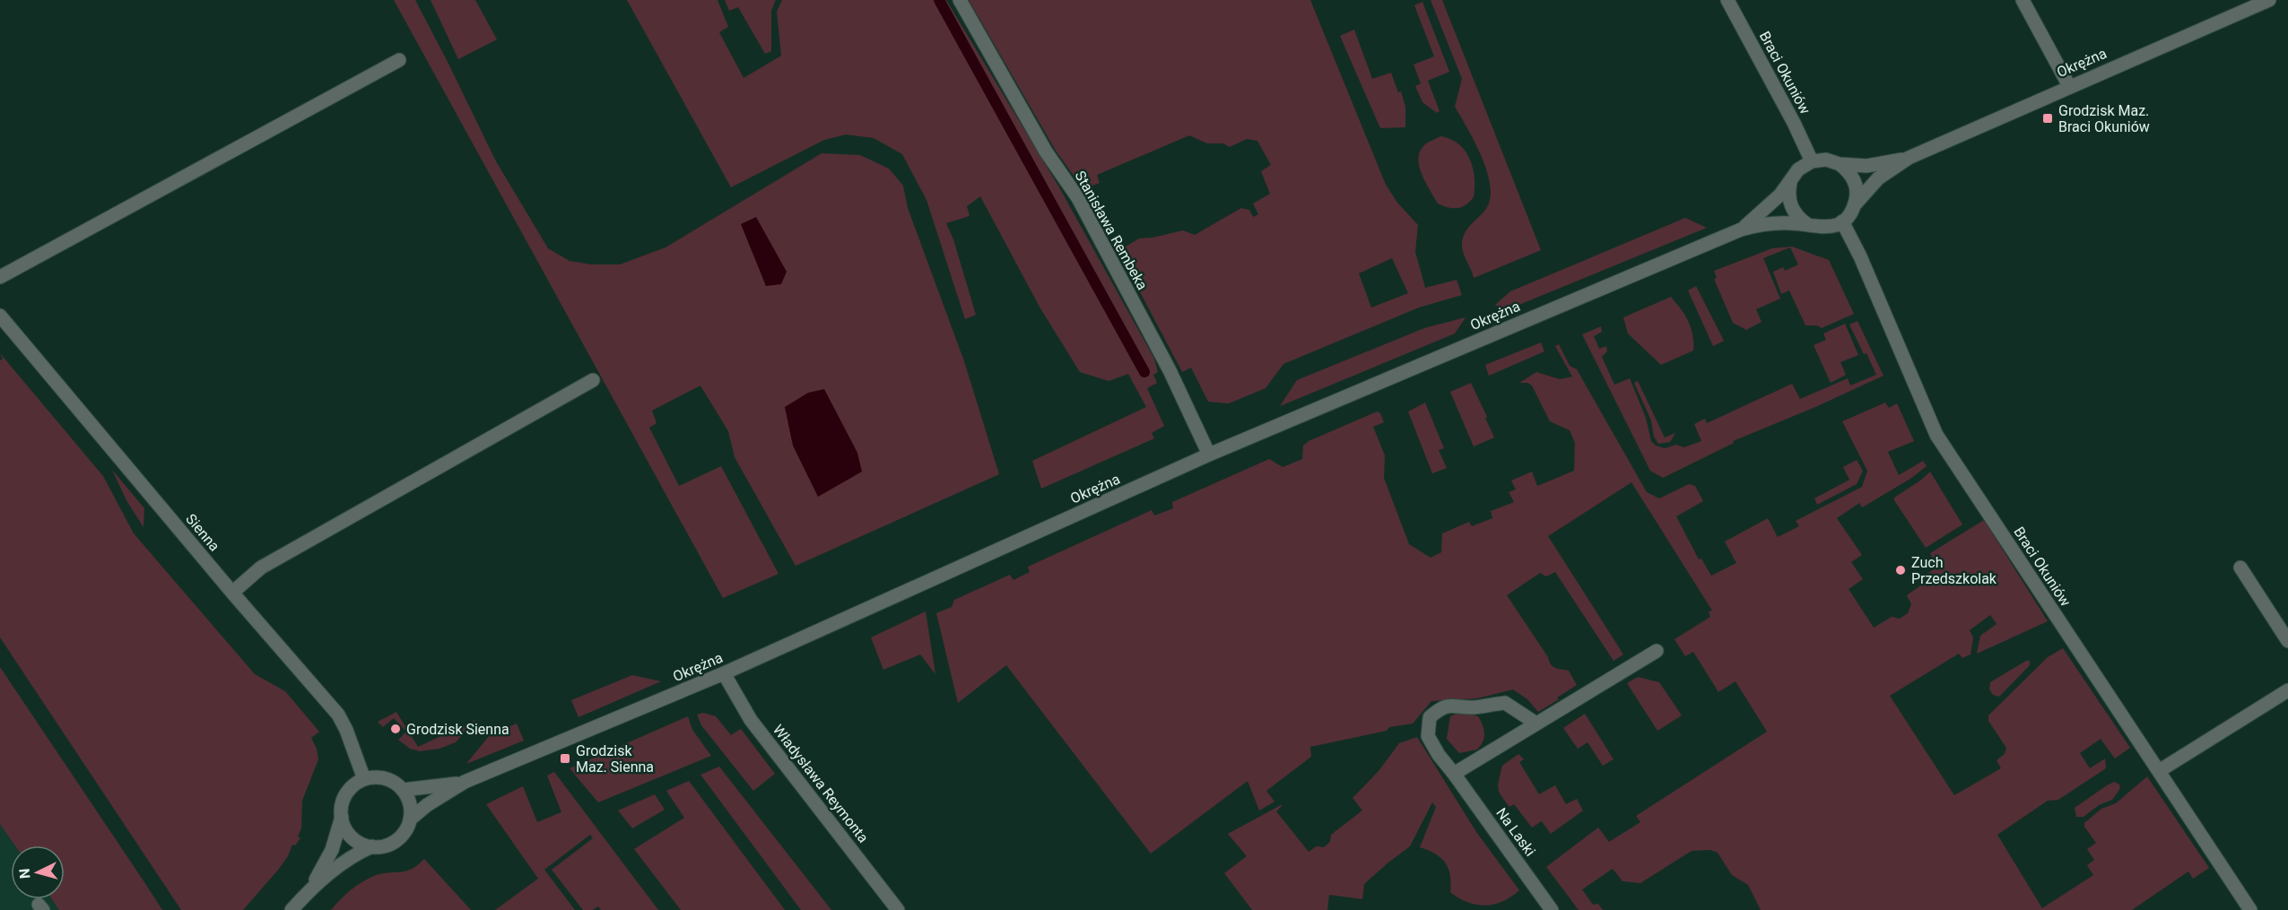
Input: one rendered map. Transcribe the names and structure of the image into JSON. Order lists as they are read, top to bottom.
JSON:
{
  "streets": {
    "street": [
      "Okrężna",
      "Braci Okuniów",
      "Stanisława Rembeka",
      "Sienna",
      "Władysława Reymonta",
      "Na Laski"
    ]
  },
  "crossings": [
    ["Okrężna", "Braci Okuniów"],
    ["Okrężna", "Stanisława Rembeka"],
    ["Okrężna", "Sienna"],
    ["Okrężna", "Władysława Reymonta"]
  ],
  "places": {
    "transit": ["Grodzisk Maz. Braci Okuniów", "Grodzisk Maz. Sienna"],
    "other": ["Zuch Przedszkolak", "Grodzisk Sienna"]
  },
  "north": "left"
}
